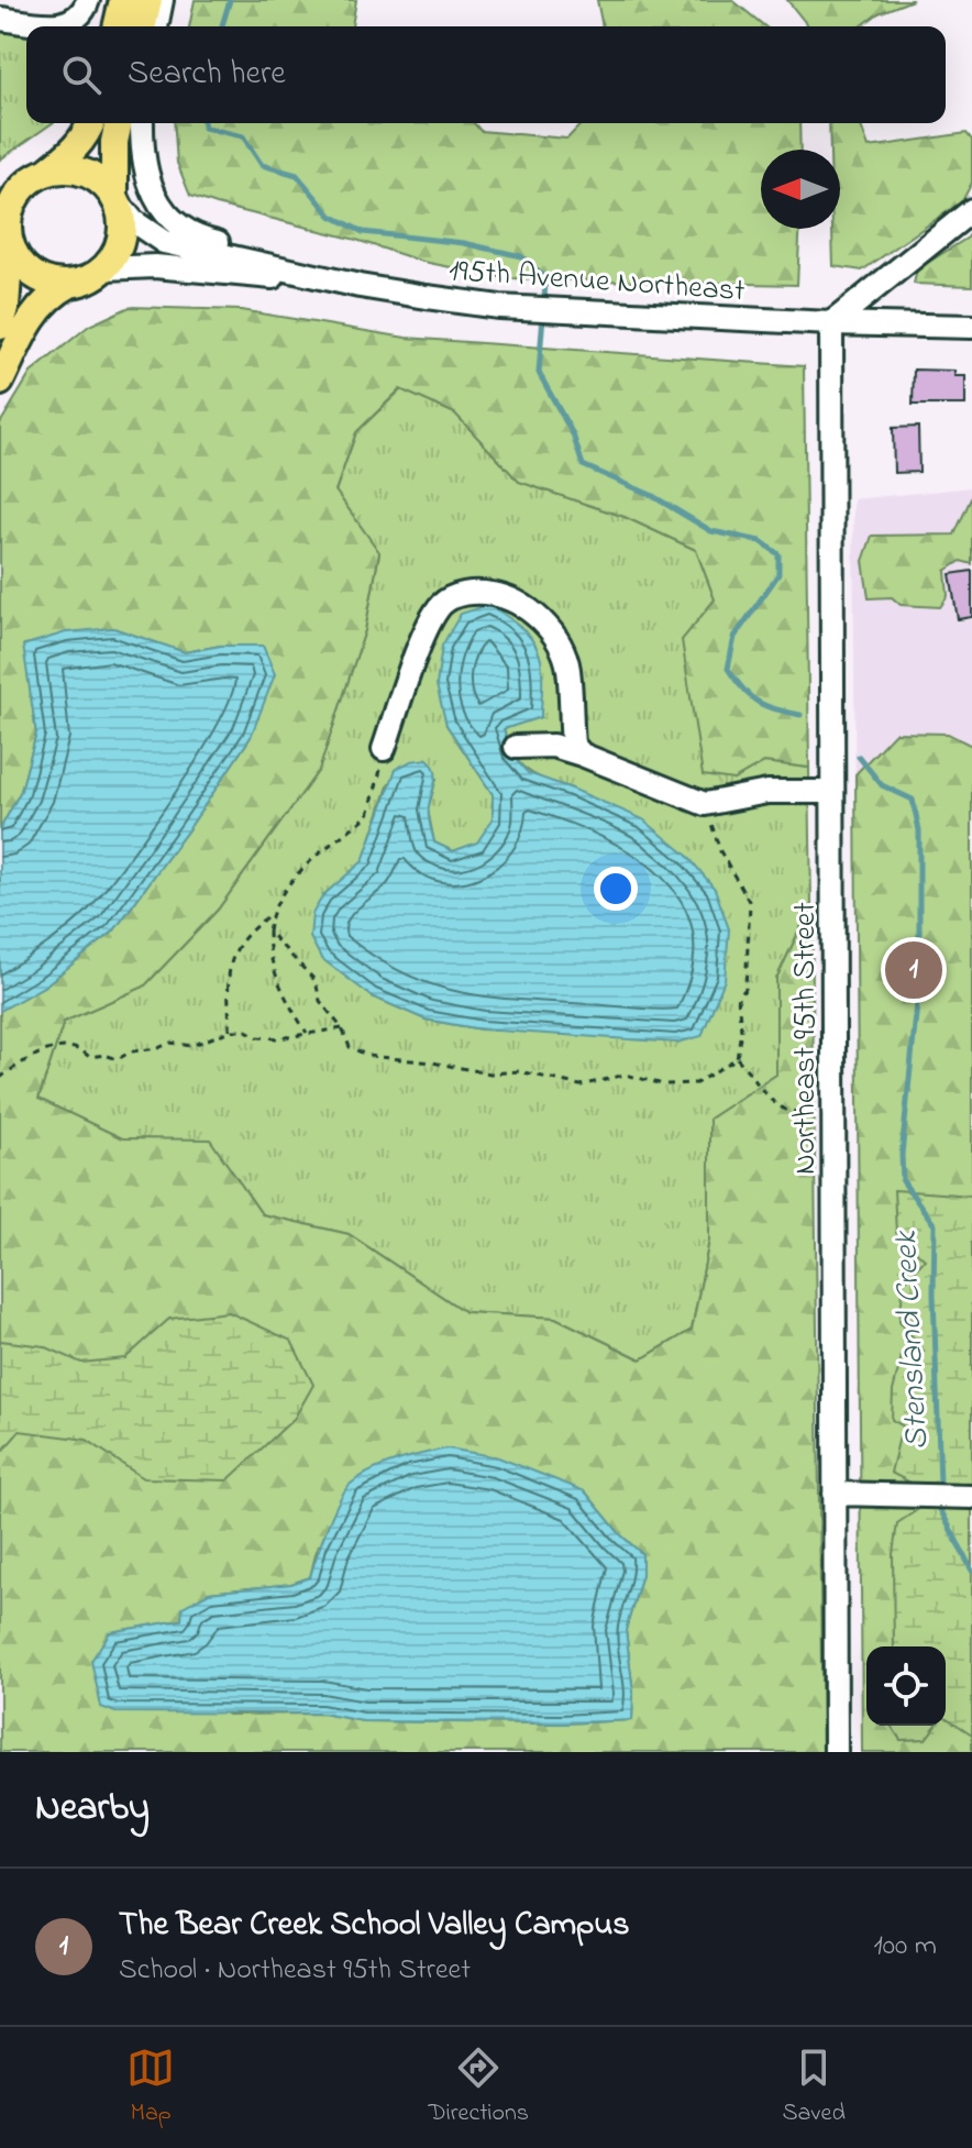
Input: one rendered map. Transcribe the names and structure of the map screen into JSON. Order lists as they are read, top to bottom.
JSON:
{
  "streets": {
    "street": ["195th Avenue Northeast", "Northeast 95th Street"]
  },
  "crossings": [
    ["195th Avenue Northeast", "Northeast 95th Street"]
  ],
  "water": ["Stensland Creek"],
  "north": "left",
  "page": {
    "search": "Search here",
    "pins": "1",
    "heading": "Nearby",
    "list": [
      {
        "mark": "1",
        "name": "The Bear Creek School Valley Campus",
        "note": "School · Northeast 95th Street",
        "value": "100 m"
      }
    ],
    "nav": ["Map", "Directions", "Saved"]
  }
}
